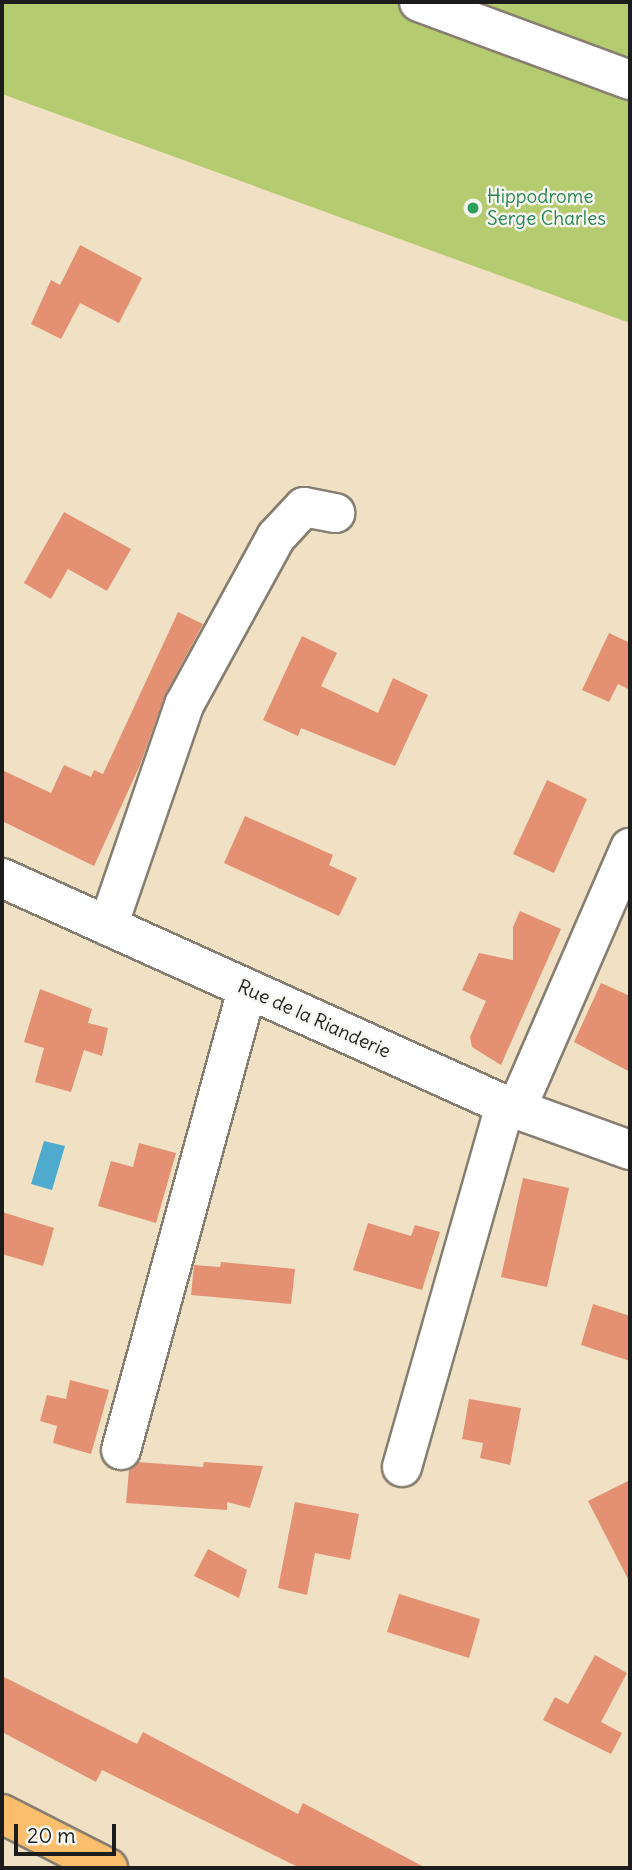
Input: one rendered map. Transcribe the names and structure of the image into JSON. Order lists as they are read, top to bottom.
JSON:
{
  "streets": {
    "street": ["Rue de la Rianderie"]
  },
  "places": ["Hippodrome Serge Charles"],
  "scale_bar": "20 m"
}
